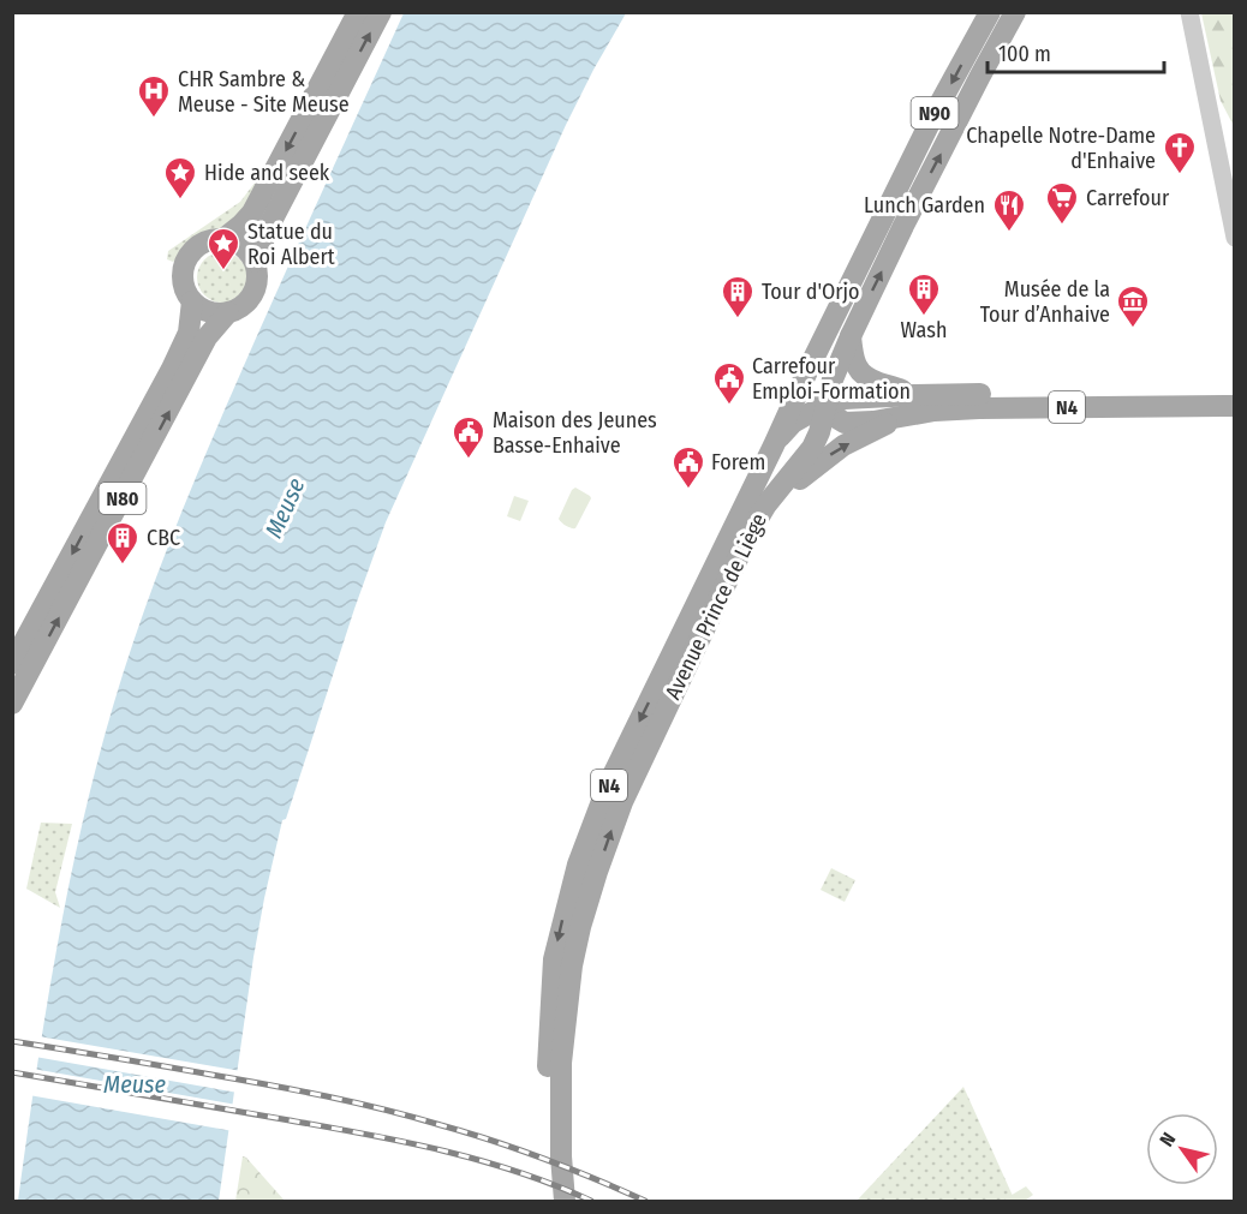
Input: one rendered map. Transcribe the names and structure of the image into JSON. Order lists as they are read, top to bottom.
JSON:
{
  "streets": {
    "main road": [
      "N90",
      "N4",
      "N80",
      "Avenue Prince de Liège"
    ]
  },
  "crossings": [
    ["N4", "Avenue Prince de Liège"]
  ],
  "water": ["Meuse"],
  "places": {
    "hospital": ["CHR Sambre & Meuse - Site Meuse"],
    "church": ["Chapelle Notre-Dame d'Enhaive"],
    "place": ["Hide and seek", "Statue du Roi Albert"],
    "supermarket": ["Carrefour"],
    "restaurant": ["Lunch Garden"],
    "building": ["Wash", "Tour d'Orjo", "CBC"],
    "museum": ["Musée de la Tour d’Anhaive"],
    "public building": ["Carrefour Emploi-Formation", "Maison des Jeunes Basse-Enhaive", "Forem"]
  },
  "scale_bar": "100 m",
  "north": "top left"
}
